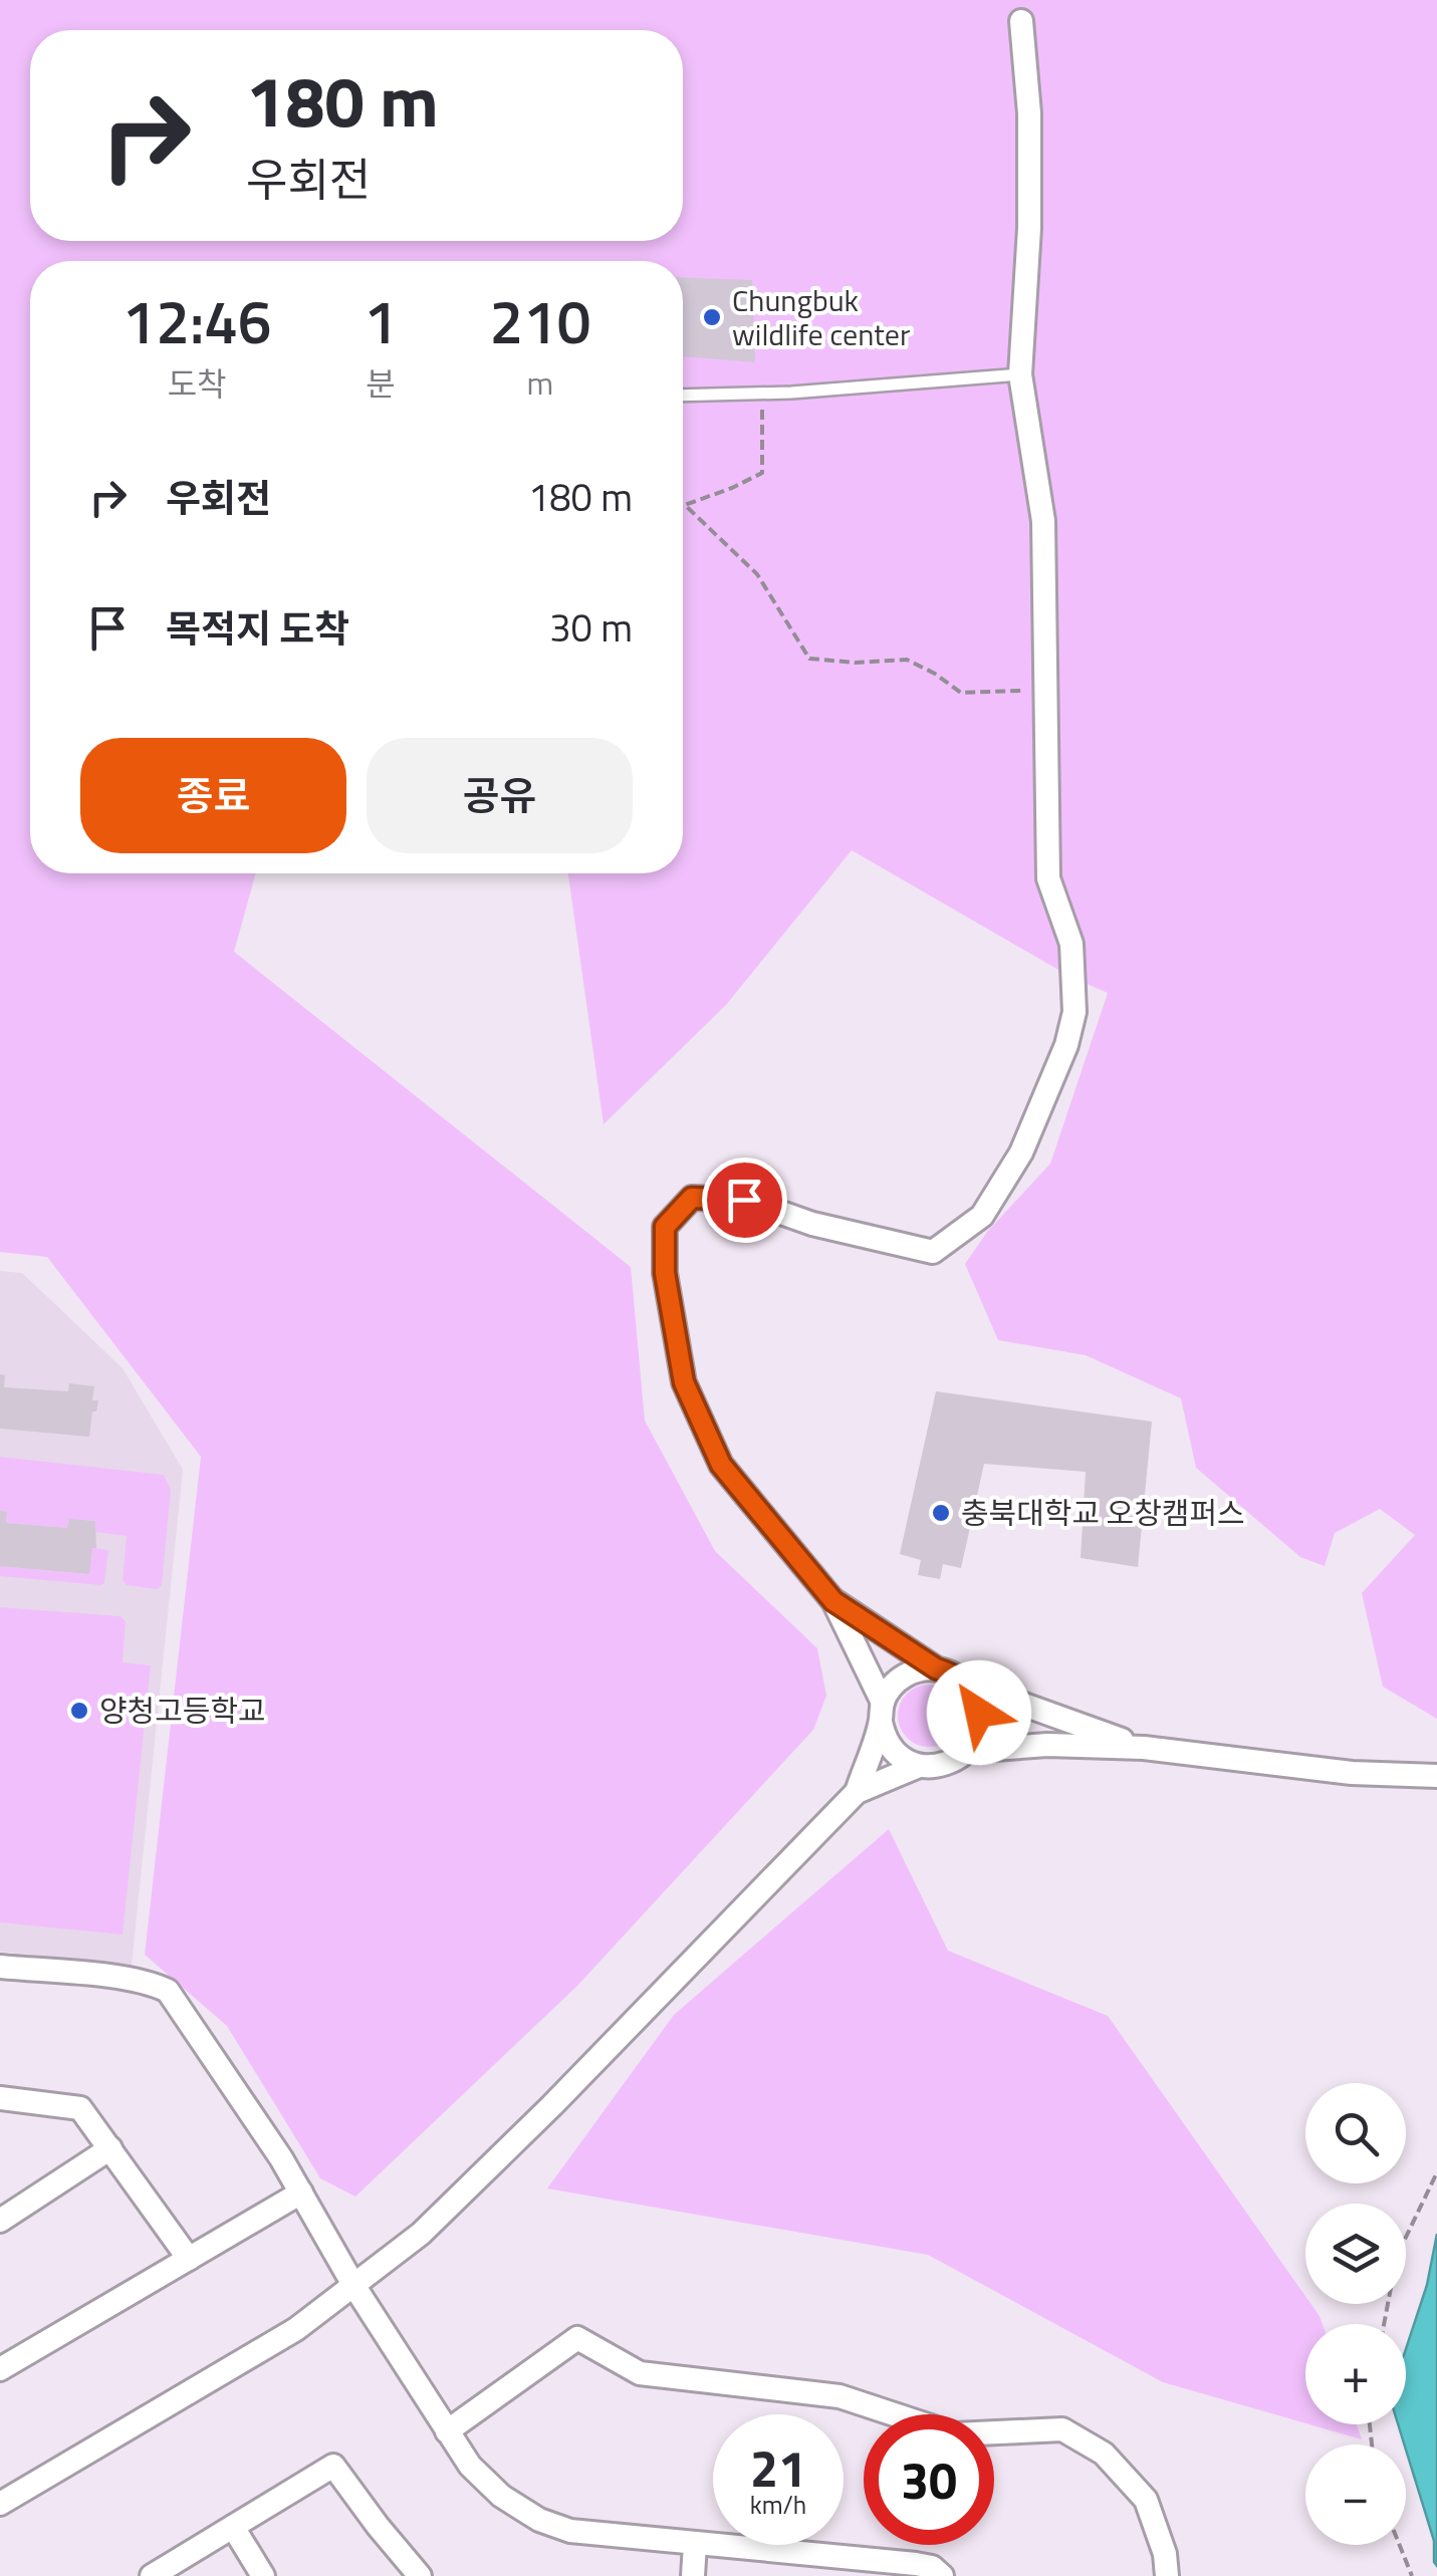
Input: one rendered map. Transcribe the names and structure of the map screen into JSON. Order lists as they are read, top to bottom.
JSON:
{
  "places": ["Chungbuk wildlife center", "충북대학교 오창캠퍼스", "양청고등학교"],
  "page": {
    "turn": ["180 m", "우회전"],
    "eta": [
      "12:46",
      "도착",
      "1",
      "분",
      "210",
      "m"
    ],
    "list": [
      {
        "name": "우회전",
        "value": "180 m"
      },
      {
        "name": "목적지 도착",
        "value": "30 m"
      }
    ],
    "buttons": ["종료", "공유"],
    "map_buttons": ["+", "−"],
    "speed": "21 km/h",
    "limit": "30"
  }
}
